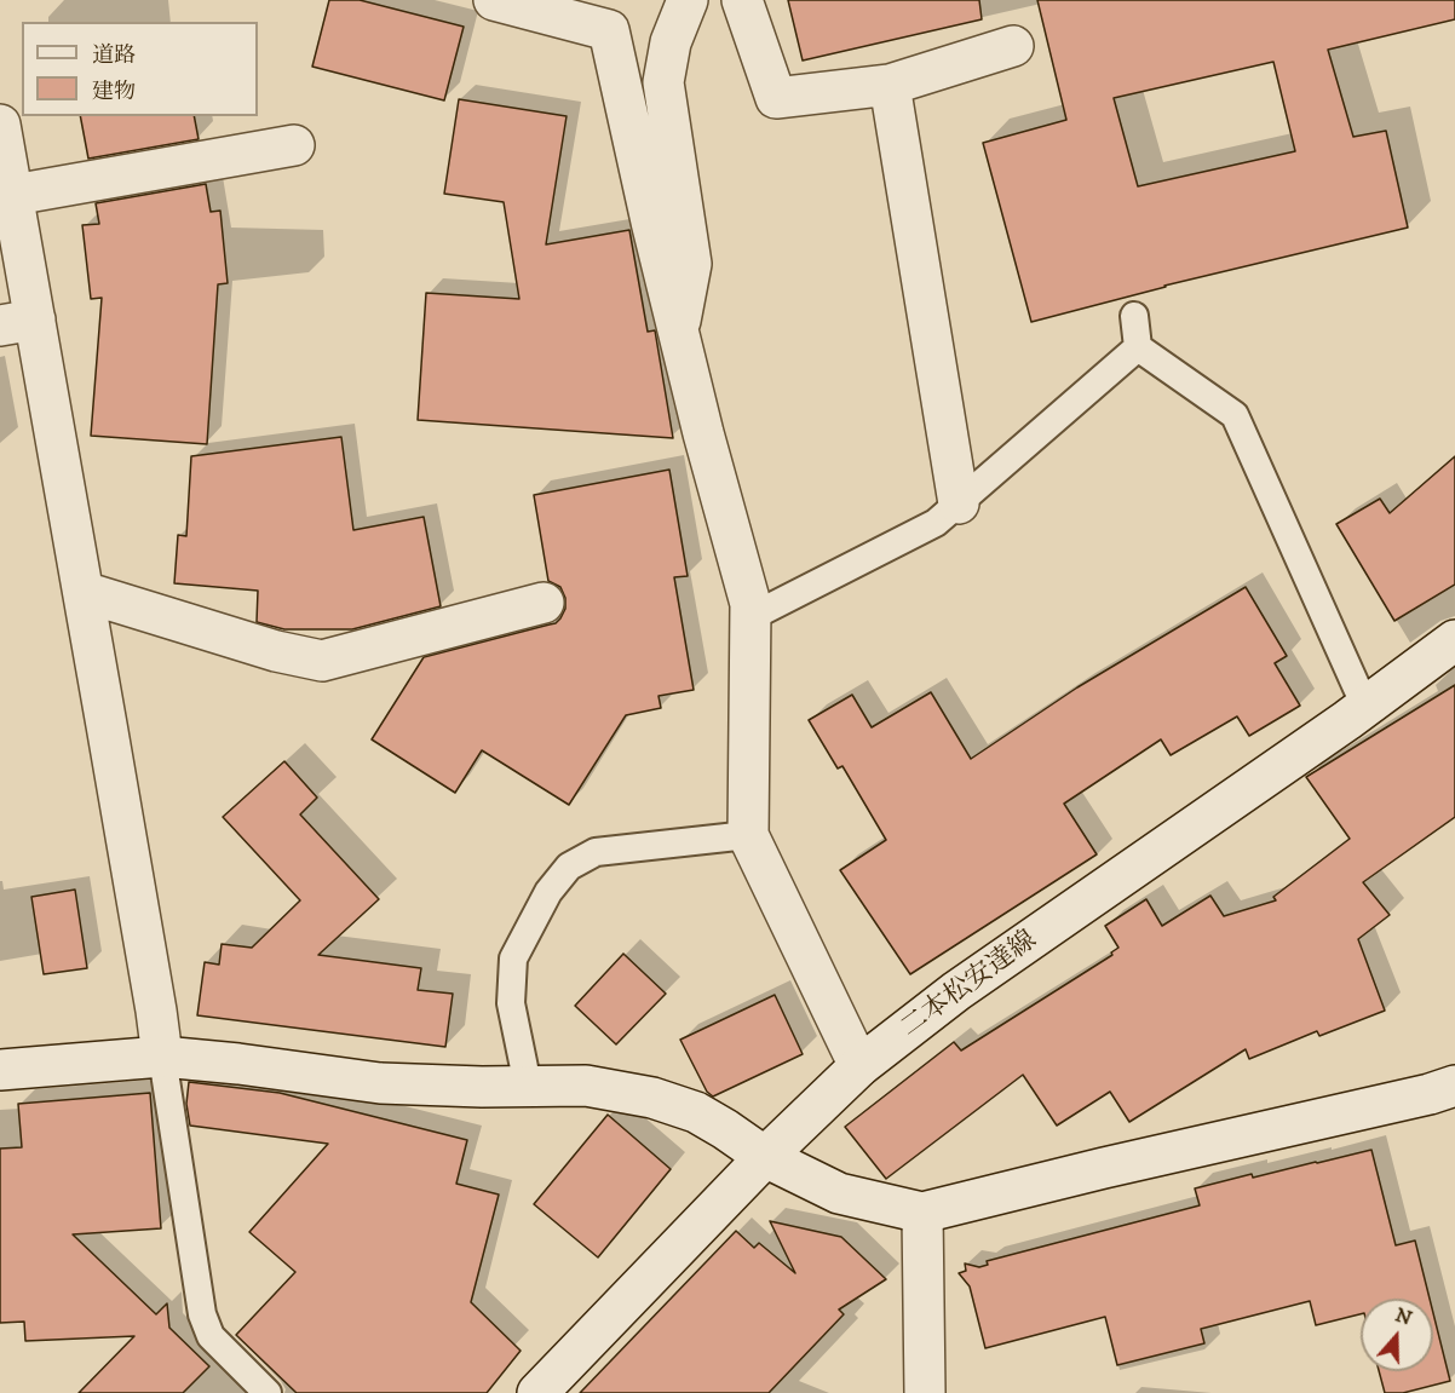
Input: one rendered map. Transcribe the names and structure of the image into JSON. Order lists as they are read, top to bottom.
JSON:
{
  "streets": {
    "street": ["二本松安達線"]
  },
  "legend": ["道路", "建物"],
  "north": "top"
}
